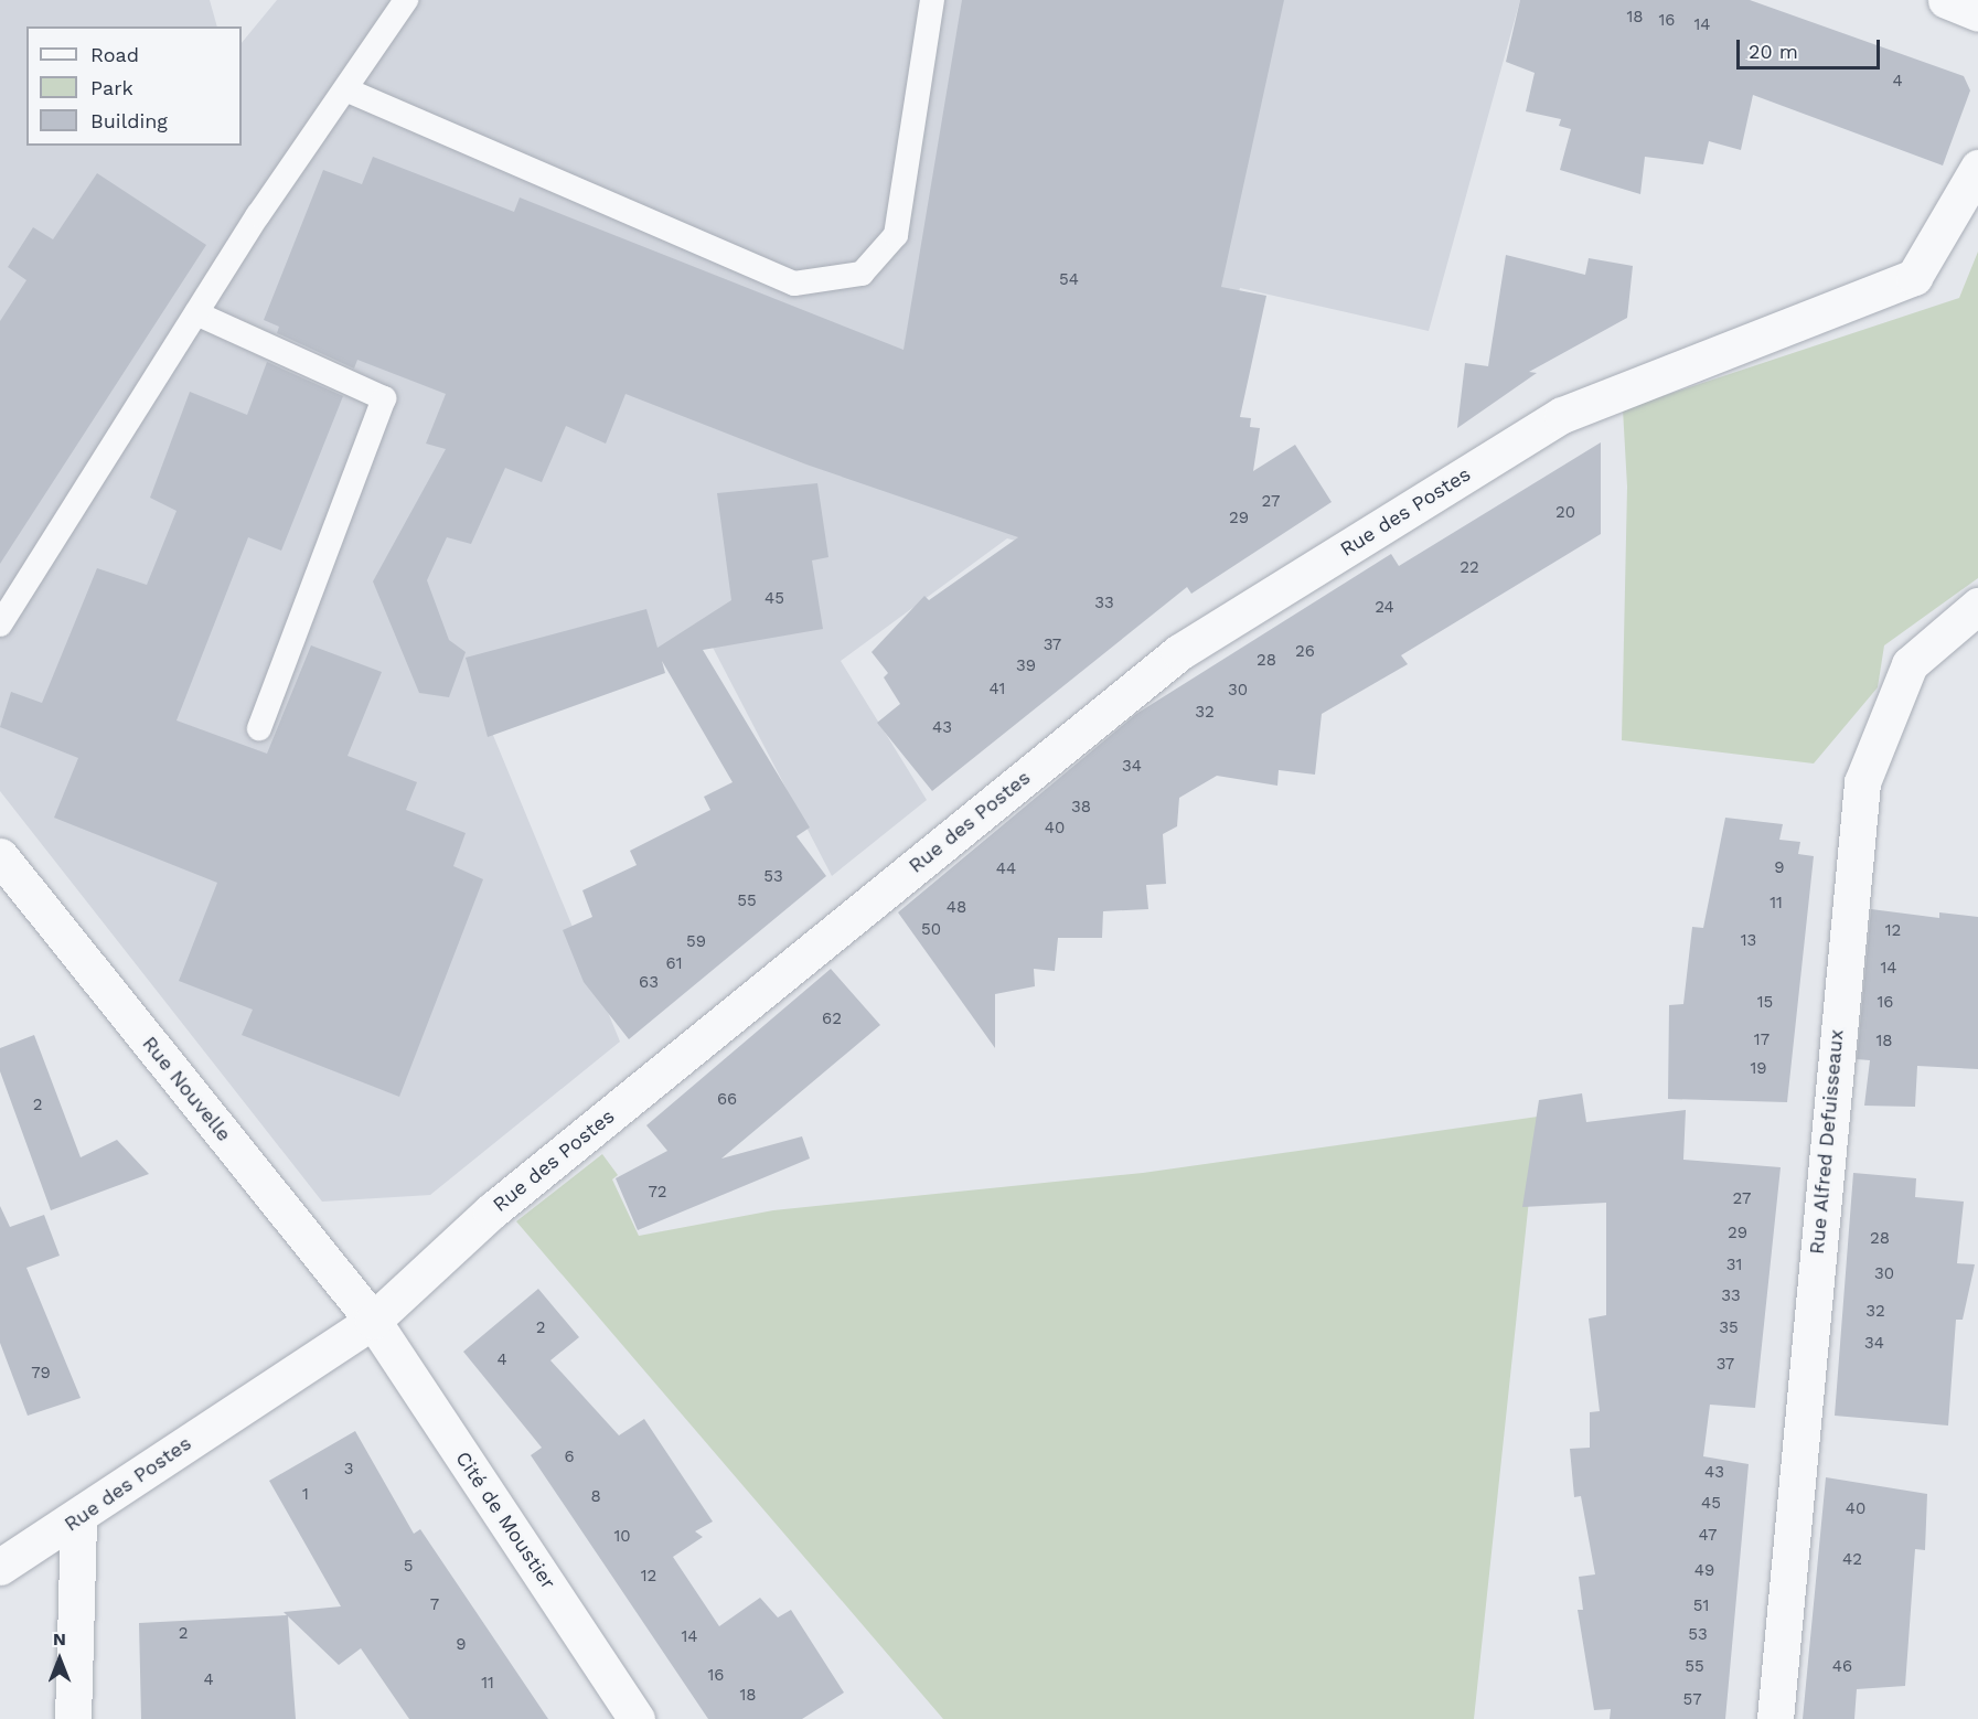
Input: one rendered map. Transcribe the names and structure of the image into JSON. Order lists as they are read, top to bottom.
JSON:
{
  "streets": {
    "street": [
      "Rue des Postes",
      "Rue Nouvelle",
      "Rue Alfred Defuisseaux",
      "Cité de Moustier"
    ]
  },
  "crossings": [
    ["Rue des Postes", "Rue Nouvelle"],
    ["Rue des Postes", "Cité de Moustier"],
    ["Rue Nouvelle", "Cité de Moustier"]
  ],
  "house_numbers": [
    "18",
    "16",
    "14",
    "4",
    "54",
    "27",
    "20",
    "29",
    "22",
    "45",
    "33",
    "24",
    "37",
    "26",
    "28",
    "39",
    "41",
    "30",
    "32",
    "43",
    "34",
    "38",
    "40",
    "9",
    "44",
    "53",
    "55",
    "11",
    "48",
    "50",
    "12",
    "13",
    "59",
    "61",
    "14",
    "63",
    "15",
    "16",
    "62",
    "17",
    "18",
    "19",
    "66",
    "2",
    "72",
    "27",
    "29",
    "28",
    "31",
    "30",
    "33",
    "32",
    "2",
    "35",
    "34",
    "4",
    "37",
    "79",
    "6",
    "3",
    "43",
    "1",
    "8",
    "45",
    "40",
    "47",
    "10",
    "42",
    "5",
    "49",
    "12",
    "7",
    "51",
    "2",
    "53",
    "14",
    "9",
    "55",
    "46",
    "16",
    "4",
    "11",
    "18",
    "57"
  ],
  "legend": ["Road", "Park", "Building"],
  "scale_bar": "20 m",
  "north": "top"
}
